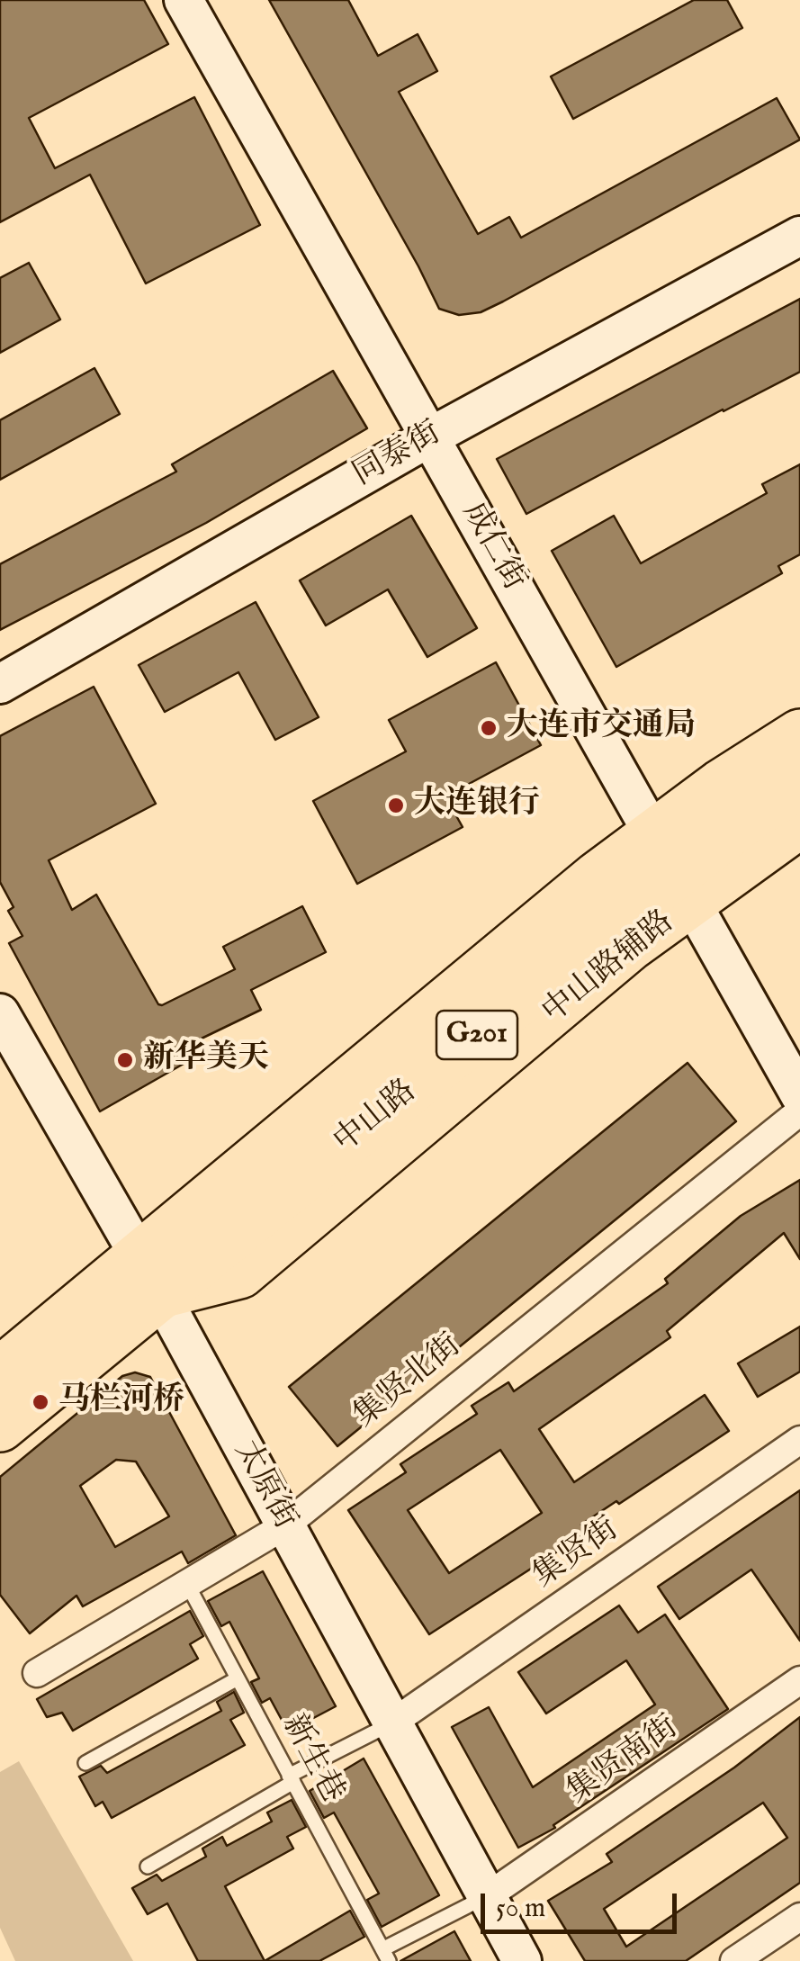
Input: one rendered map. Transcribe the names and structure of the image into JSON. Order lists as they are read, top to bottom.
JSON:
{
  "streets": {
    "highway": ["G201", "中山路"],
    "main road": ["中山路辅路"],
    "street": [
      "同泰街",
      "成仁街",
      "集贤北街",
      "太原街",
      "集贤街",
      "集贤南街"
    ],
    "lane": ["新生巷"]
  },
  "crossings": [
    ["同泰街", "成仁街"],
    ["成仁街", "中山路辅路"],
    ["成仁街", "中山路"],
    ["中山路辅路", "中山路"],
    ["中山路辅路", "太原街"],
    ["中山路", "太原街"],
    ["集贤北街", "太原街"],
    ["集贤北街", "新生巷"],
    ["太原街", "集贤街"],
    ["太原街", "集贤南街"]
  ],
  "places": [
    "大连市交通局",
    "大连银行",
    "新华美天",
    "马栏河桥"
  ],
  "scale_bar": "50 m"
}
